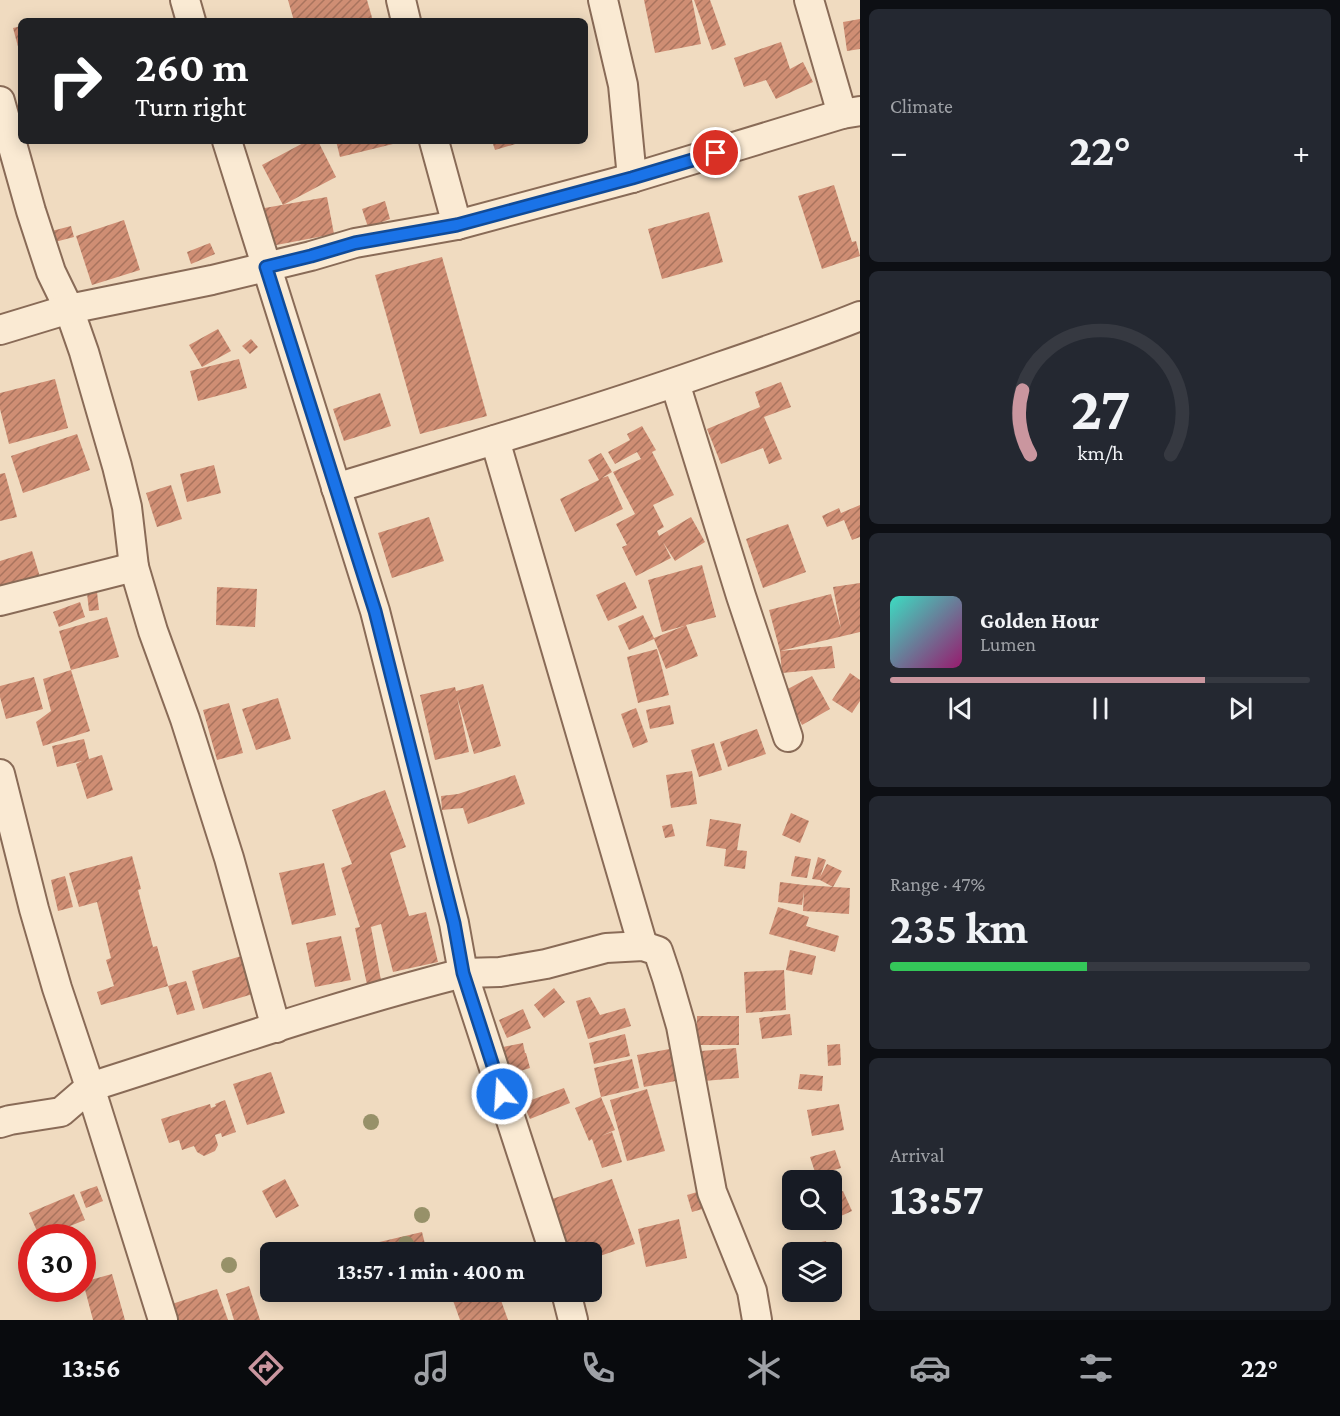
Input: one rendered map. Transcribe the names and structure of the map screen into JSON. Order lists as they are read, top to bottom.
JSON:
{
  "page": {
    "tile": [
      "Climate",
      ["Range · 47%", "235 km"],
      ["Arrival", "13:57"]
    ],
    "turn": ["260 m", "Turn right"],
    "heat": ["−", "22°", "+"],
    "song": ["Golden Hour", "Lumen"],
    "limit": "30",
    "trip": "13:57 · 1 min · 400 m",
    "tabs": ["13:56", "22°"],
    "gauge": ["27", "km/h"]
  }
}
